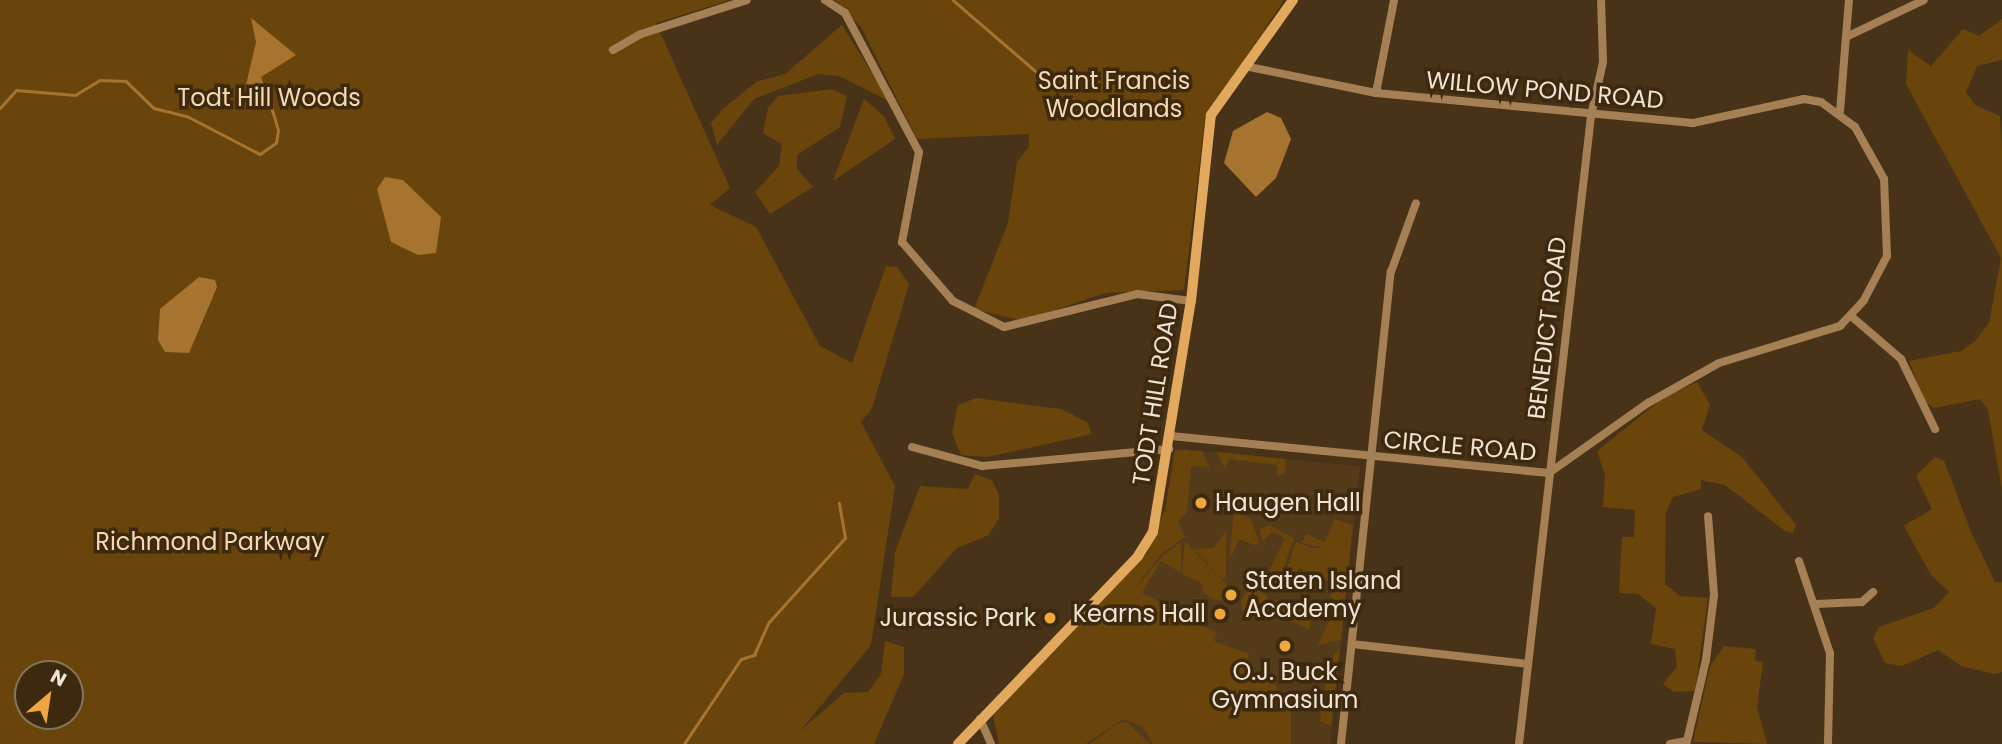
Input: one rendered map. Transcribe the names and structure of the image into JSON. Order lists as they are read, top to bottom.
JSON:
{
  "streets": {
    "street": [
      "WILLOW POND ROAD",
      "BENEDICT ROAD",
      "TODT HILL ROAD",
      "CIRCLE ROAD"
    ]
  },
  "crossings": [
    ["WILLOW POND ROAD", "BENEDICT ROAD"],
    ["WILLOW POND ROAD", "TODT HILL ROAD"],
    ["BENEDICT ROAD", "CIRCLE ROAD"],
    ["TODT HILL ROAD", "CIRCLE ROAD"]
  ],
  "parks": ["Saint Francis Woodlands", "Todt Hill Woods", "Richmond Parkway"],
  "places": [
    "Haugen Hall",
    "Staten Island Academy",
    "Kearns Hall",
    "Jurassic Park",
    "O.J. Buck Gymnasium"
  ],
  "north": "top right"
}
